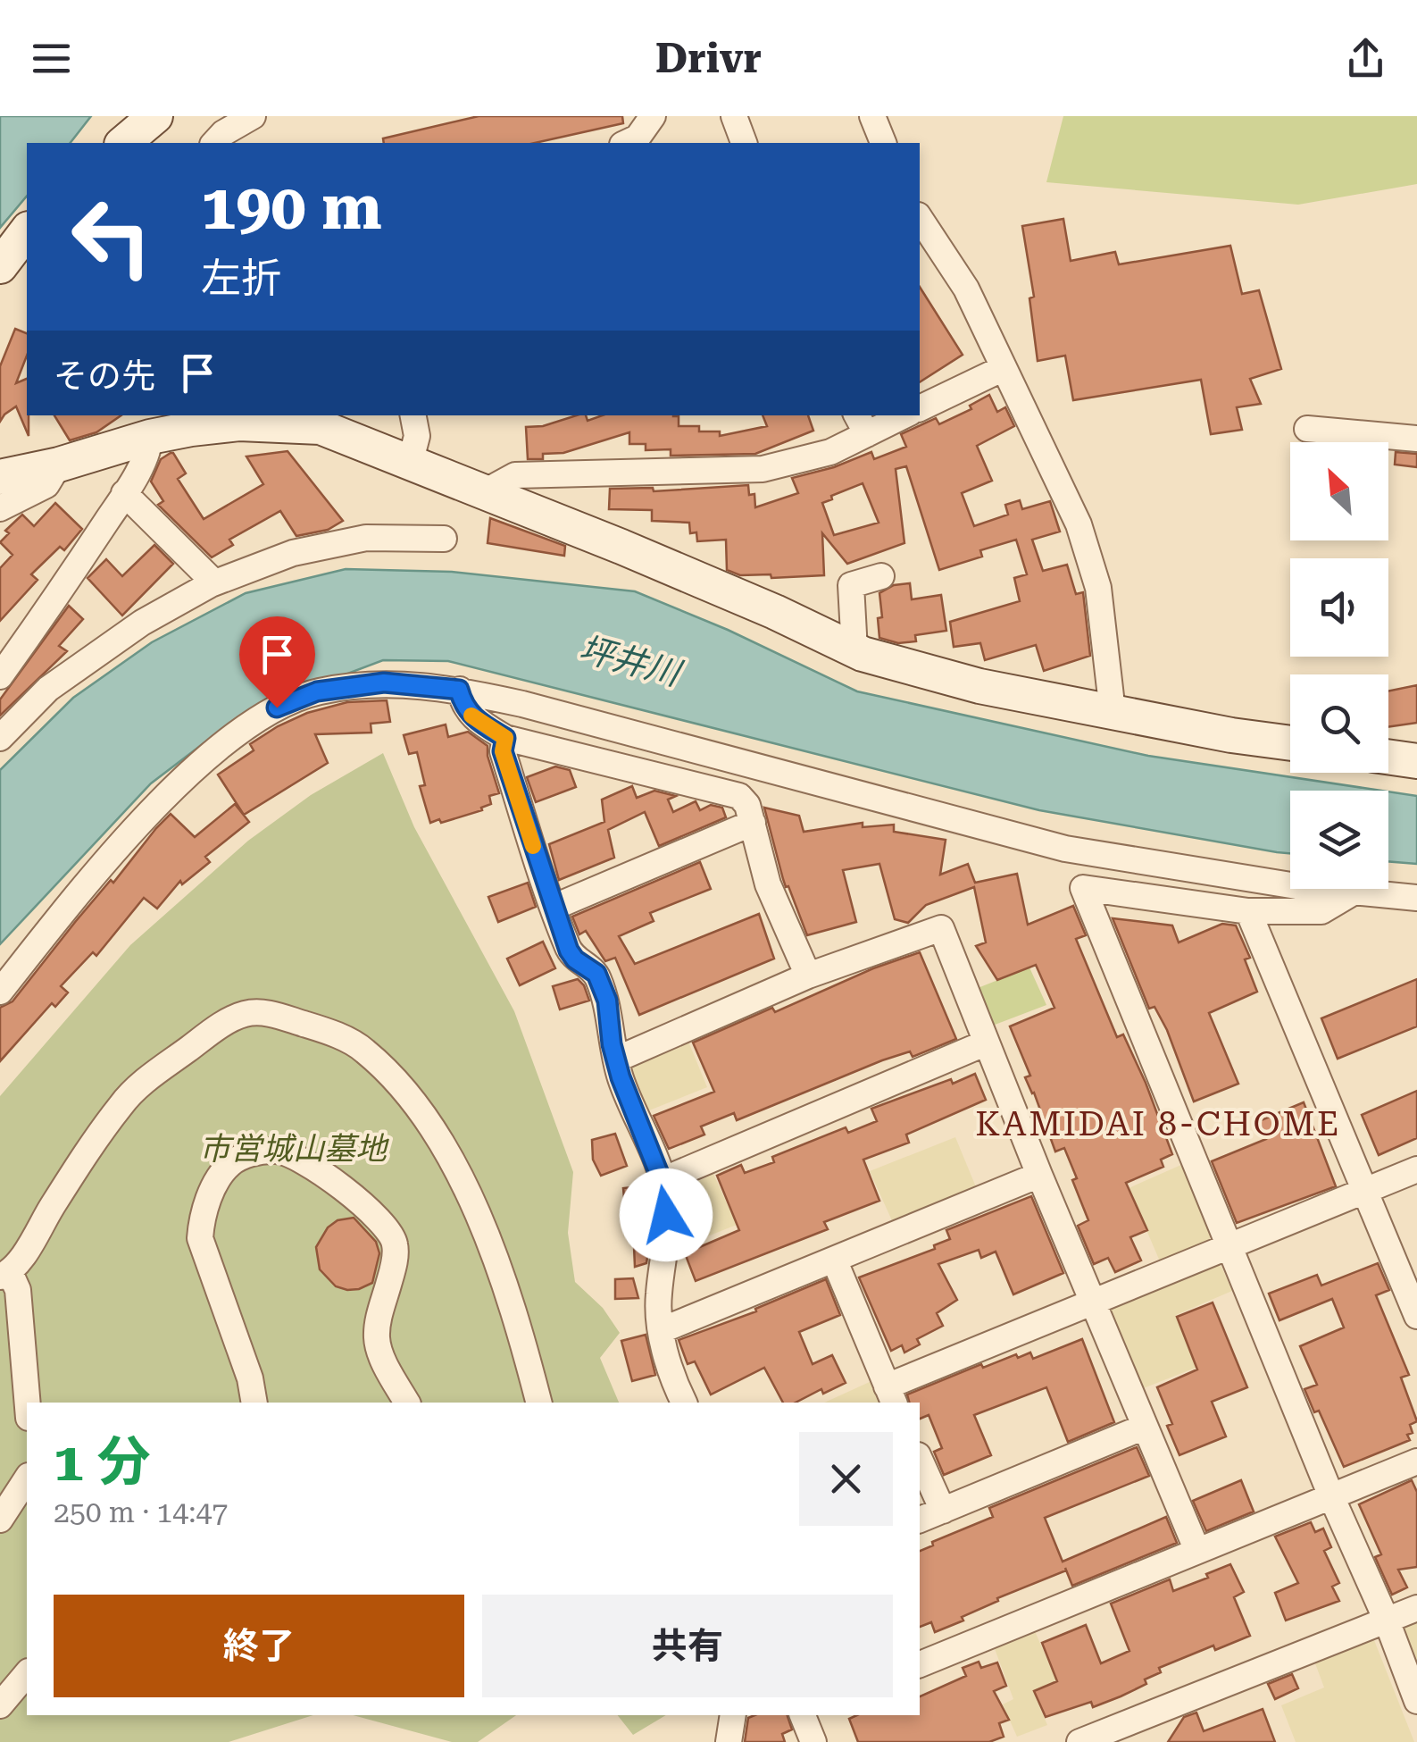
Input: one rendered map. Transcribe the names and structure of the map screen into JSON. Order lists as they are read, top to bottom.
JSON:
{
  "districts": ["KAMIDAI 8-CHOME"],
  "water": ["坪井川"],
  "parks": ["市営城山墓地"],
  "north": "top left",
  "page": {
    "header": "Drivr",
    "turn": ["190 m", "左折"],
    "then": "その先",
    "heading": ["1 分", "250 m · 14:47"],
    "buttons": ["終了", "共有"]
  }
}
